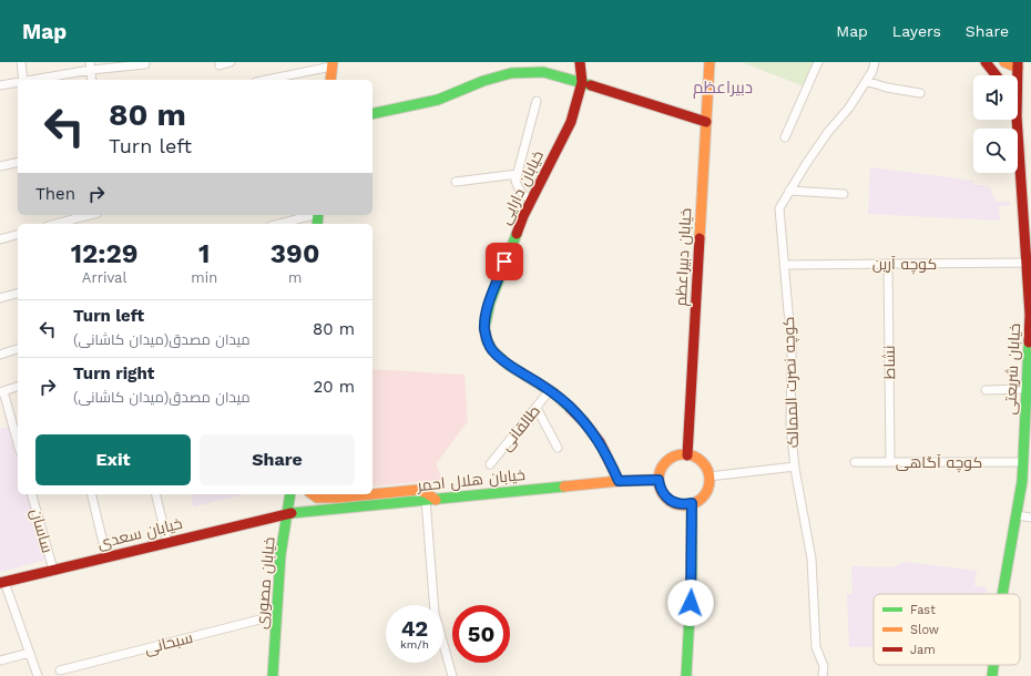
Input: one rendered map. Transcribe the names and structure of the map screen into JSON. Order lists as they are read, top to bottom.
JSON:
{
  "streets": {
    "main road": [
      "خیابان دارایی",
      "خیابان دبیراعظم",
      "خیابان شریعتی",
      "خیابان هلال احمر",
      "خیابان سعدی",
      "خیابان مصوری"
    ],
    "street": [
      "کوچه آرین",
      "نشاط",
      "کوچه نصرت الممالک",
      "طالقانی",
      "کوچه آگاهی",
      "ساسان",
      "سبحانی"
    ]
  },
  "crossings": [
    ["خیابان دارایی", "طالقانی"],
    ["خیابان دارایی", "خیابان هلال احمر"],
    ["خیابان دبیراعظم", "خیابان هلال احمر"],
    ["کوچه آرین", "نشاط"],
    ["کوچه آرین", "خیابان شریعتی"],
    ["کوچه آرین", "کوچه نصرت الممالک"],
    ["نشاط", "کوچه آگاهی"],
    ["خیابان شریعتی", "کوچه آگاهی"],
    ["خیابان هلال احمر", "خیابان سعدی"],
    ["خیابان هلال احمر", "خیابان مصوری"],
    ["ساسان", "خیابان سعدی"],
    ["خیابان سعدی", "خیابان مصوری"],
    ["خیابان مصوری", "سبحانی"]
  ],
  "districts": ["دبیراعظم"],
  "legend": ["Fast", "Slow", "Jam"],
  "page": {
    "header": "Map",
    "nav": ["Map", "Layers", "Share"],
    "turn": ["80 m", "Turn left"],
    "then": "Then",
    "eta": [
      "12:29",
      "Arrival",
      "1",
      "min",
      "390",
      "m"
    ],
    "list": [
      {
        "name": "Turn left",
        "note": "میدان مصدق(میدان کاشانی)",
        "value": "80 m"
      },
      {
        "name": "Turn right",
        "note": "میدان مصدق(میدان کاشانی)",
        "value": "20 m"
      }
    ],
    "buttons": ["Exit", "Share"],
    "speed": "42 km/h",
    "limit": "50"
  }
}
